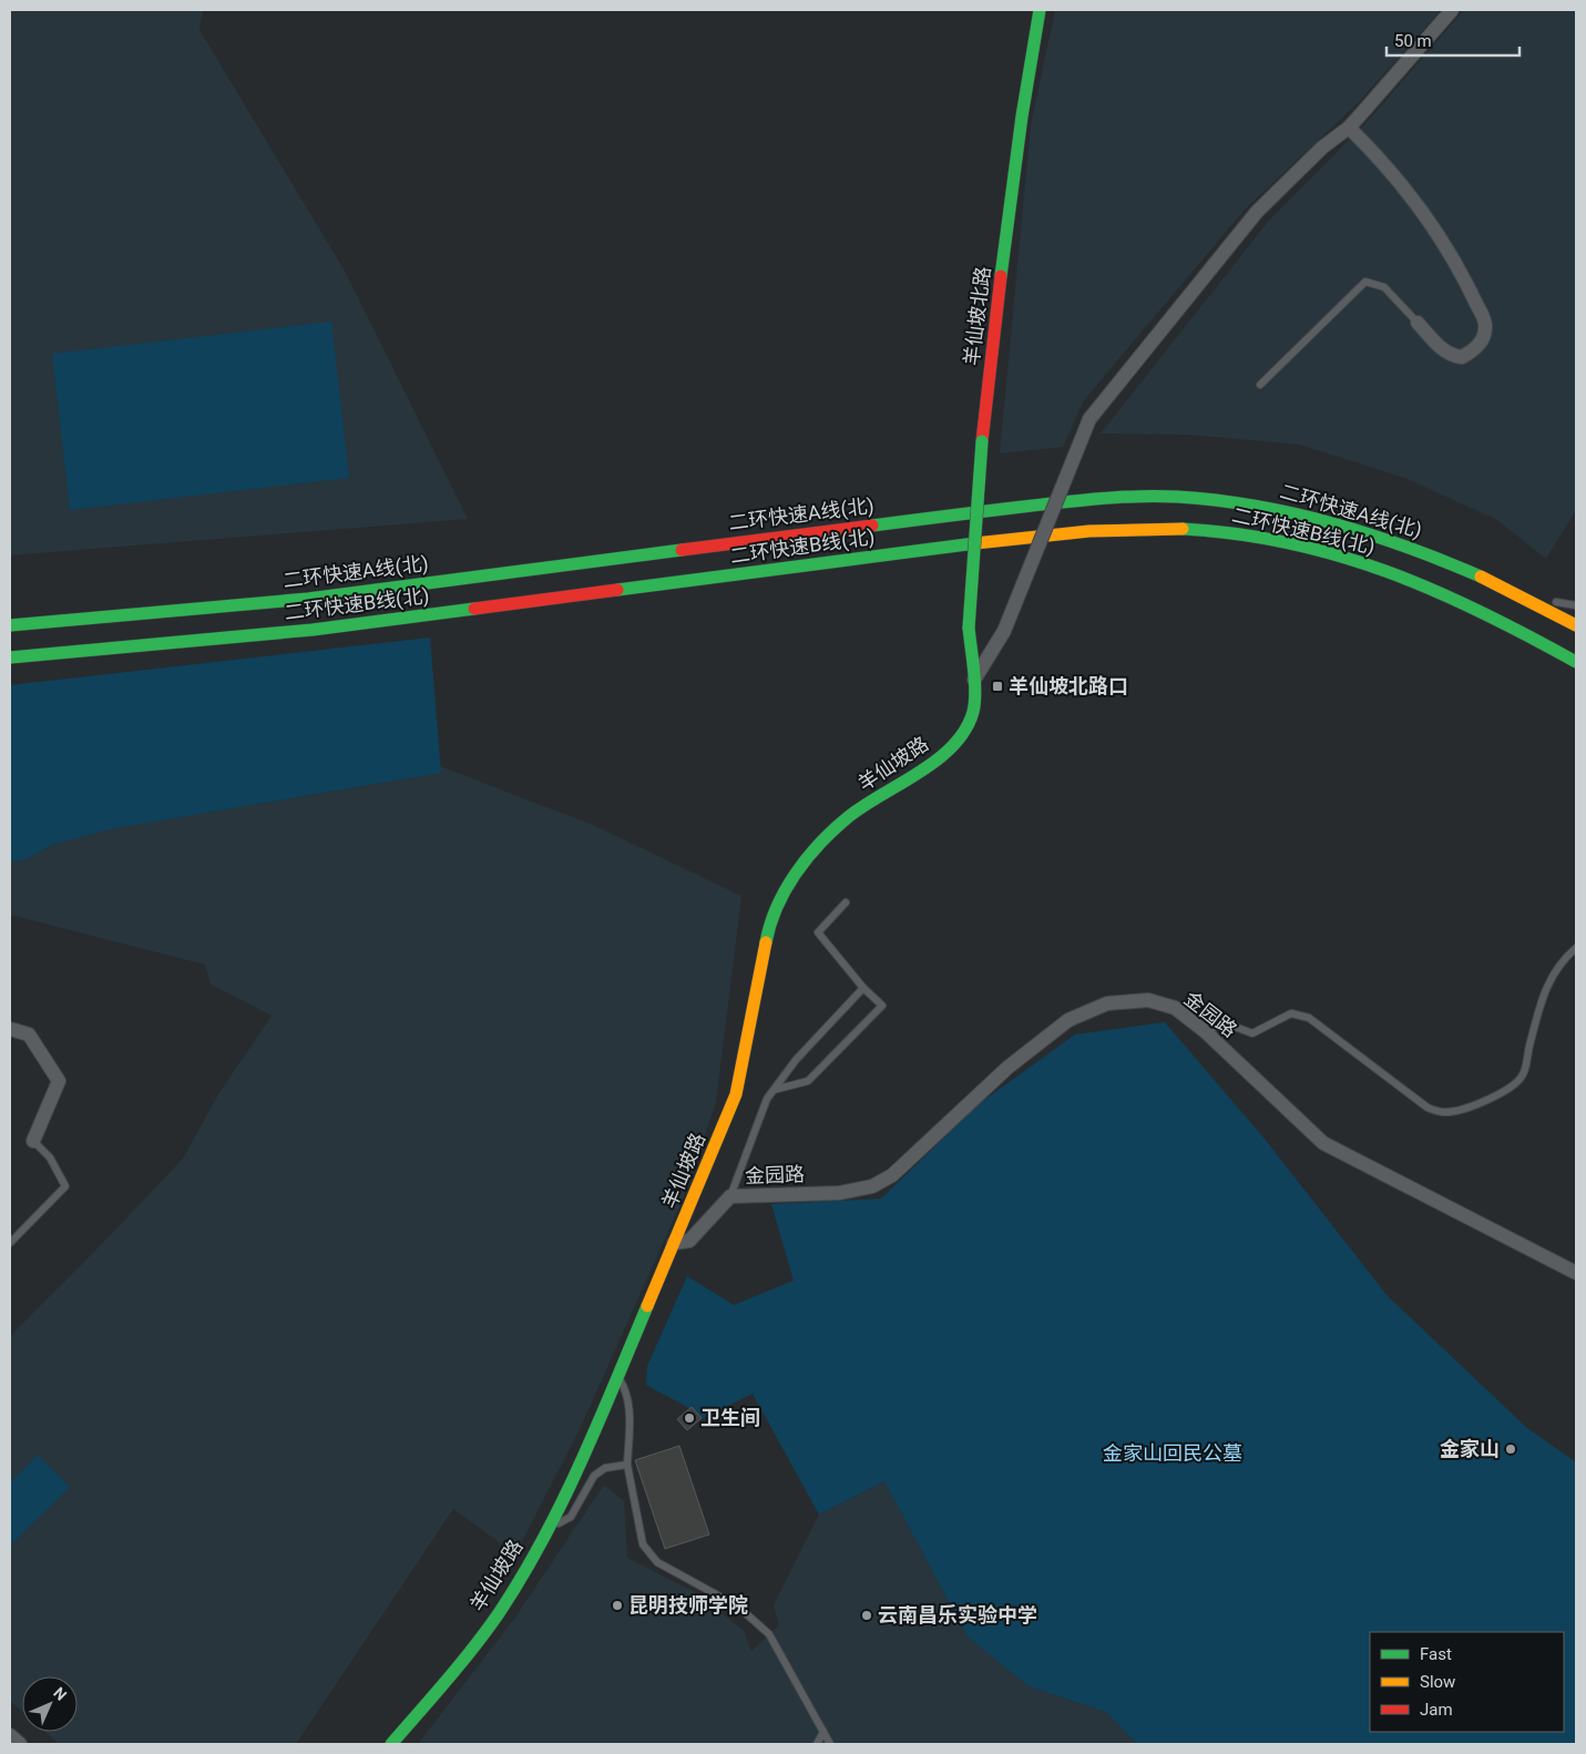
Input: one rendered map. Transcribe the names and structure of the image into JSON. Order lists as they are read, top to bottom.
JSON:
{
  "streets": {
    "main road": [
      "羊仙坡北路",
      "二环快速A线(北)",
      "二环快速B线(北)",
      "羊仙坡路"
    ],
    "street": ["金园路"]
  },
  "crossings": [
    ["羊仙坡北路", "羊仙坡路"],
    ["羊仙坡路", "金园路"]
  ],
  "parks": ["金家山回民公墓"],
  "places": {
    "transit": ["羊仙坡北路口"],
    "other": [
      "卫生间",
      "金家山",
      "昆明技师学院",
      "云南昌乐实验中学"
    ]
  },
  "legend": ["Fast", "Slow", "Jam"],
  "scale_bar": "50 m",
  "north": "top right"
}
